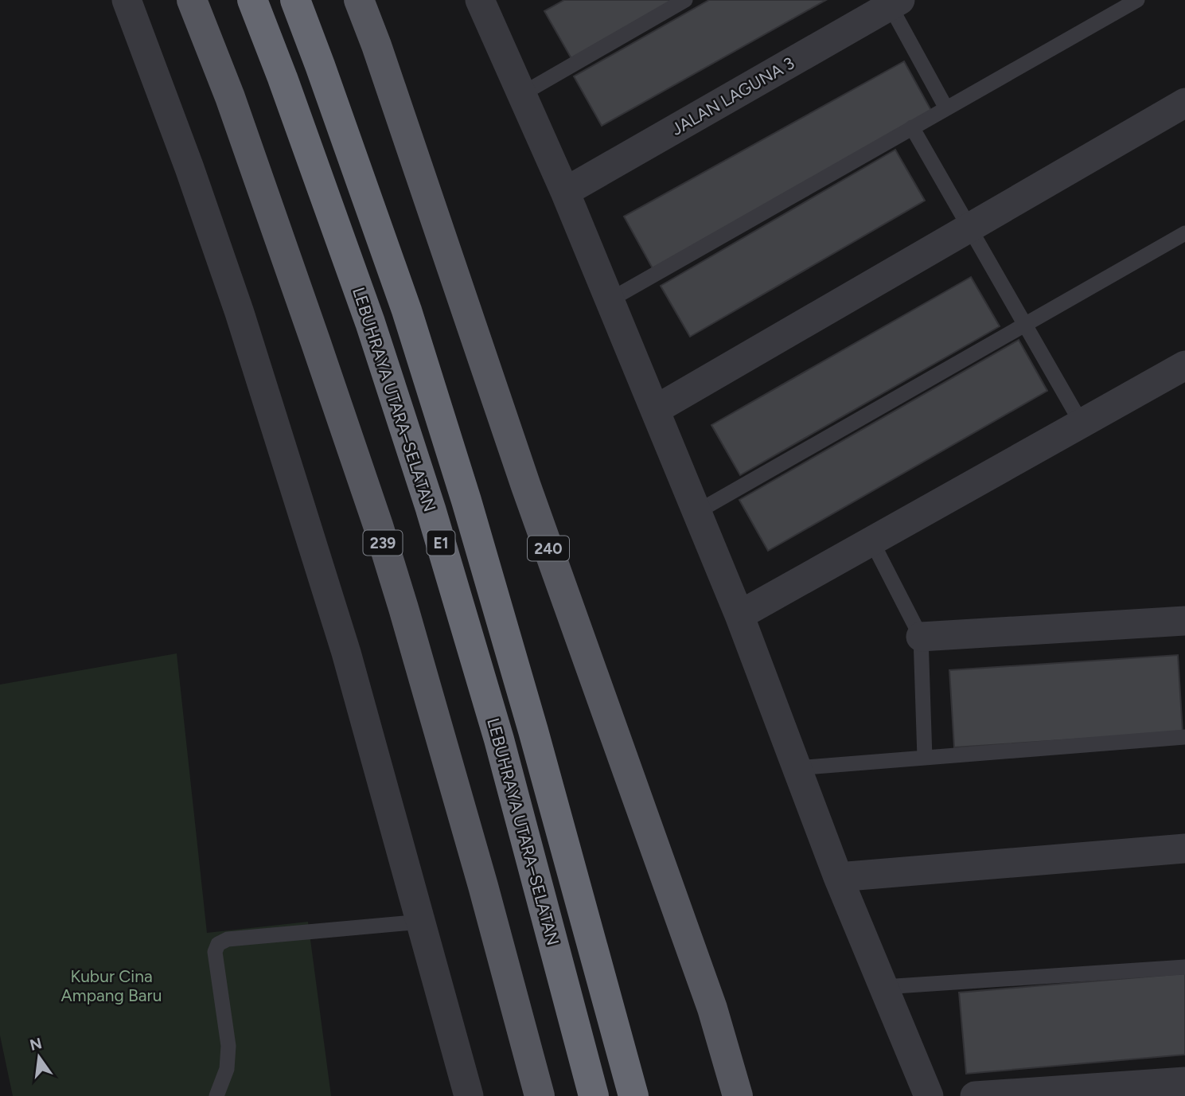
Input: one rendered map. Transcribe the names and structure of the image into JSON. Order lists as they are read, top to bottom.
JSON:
{
  "streets": {
    "highway": ["LEBUHRAYA UTARA–SELATAN", "E1"],
    "main road": ["239", "240"],
    "street": ["JALAN LAGUNA 3"]
  },
  "parks": ["Kubur Cina Ampang Baru"],
  "north": "top"
}
